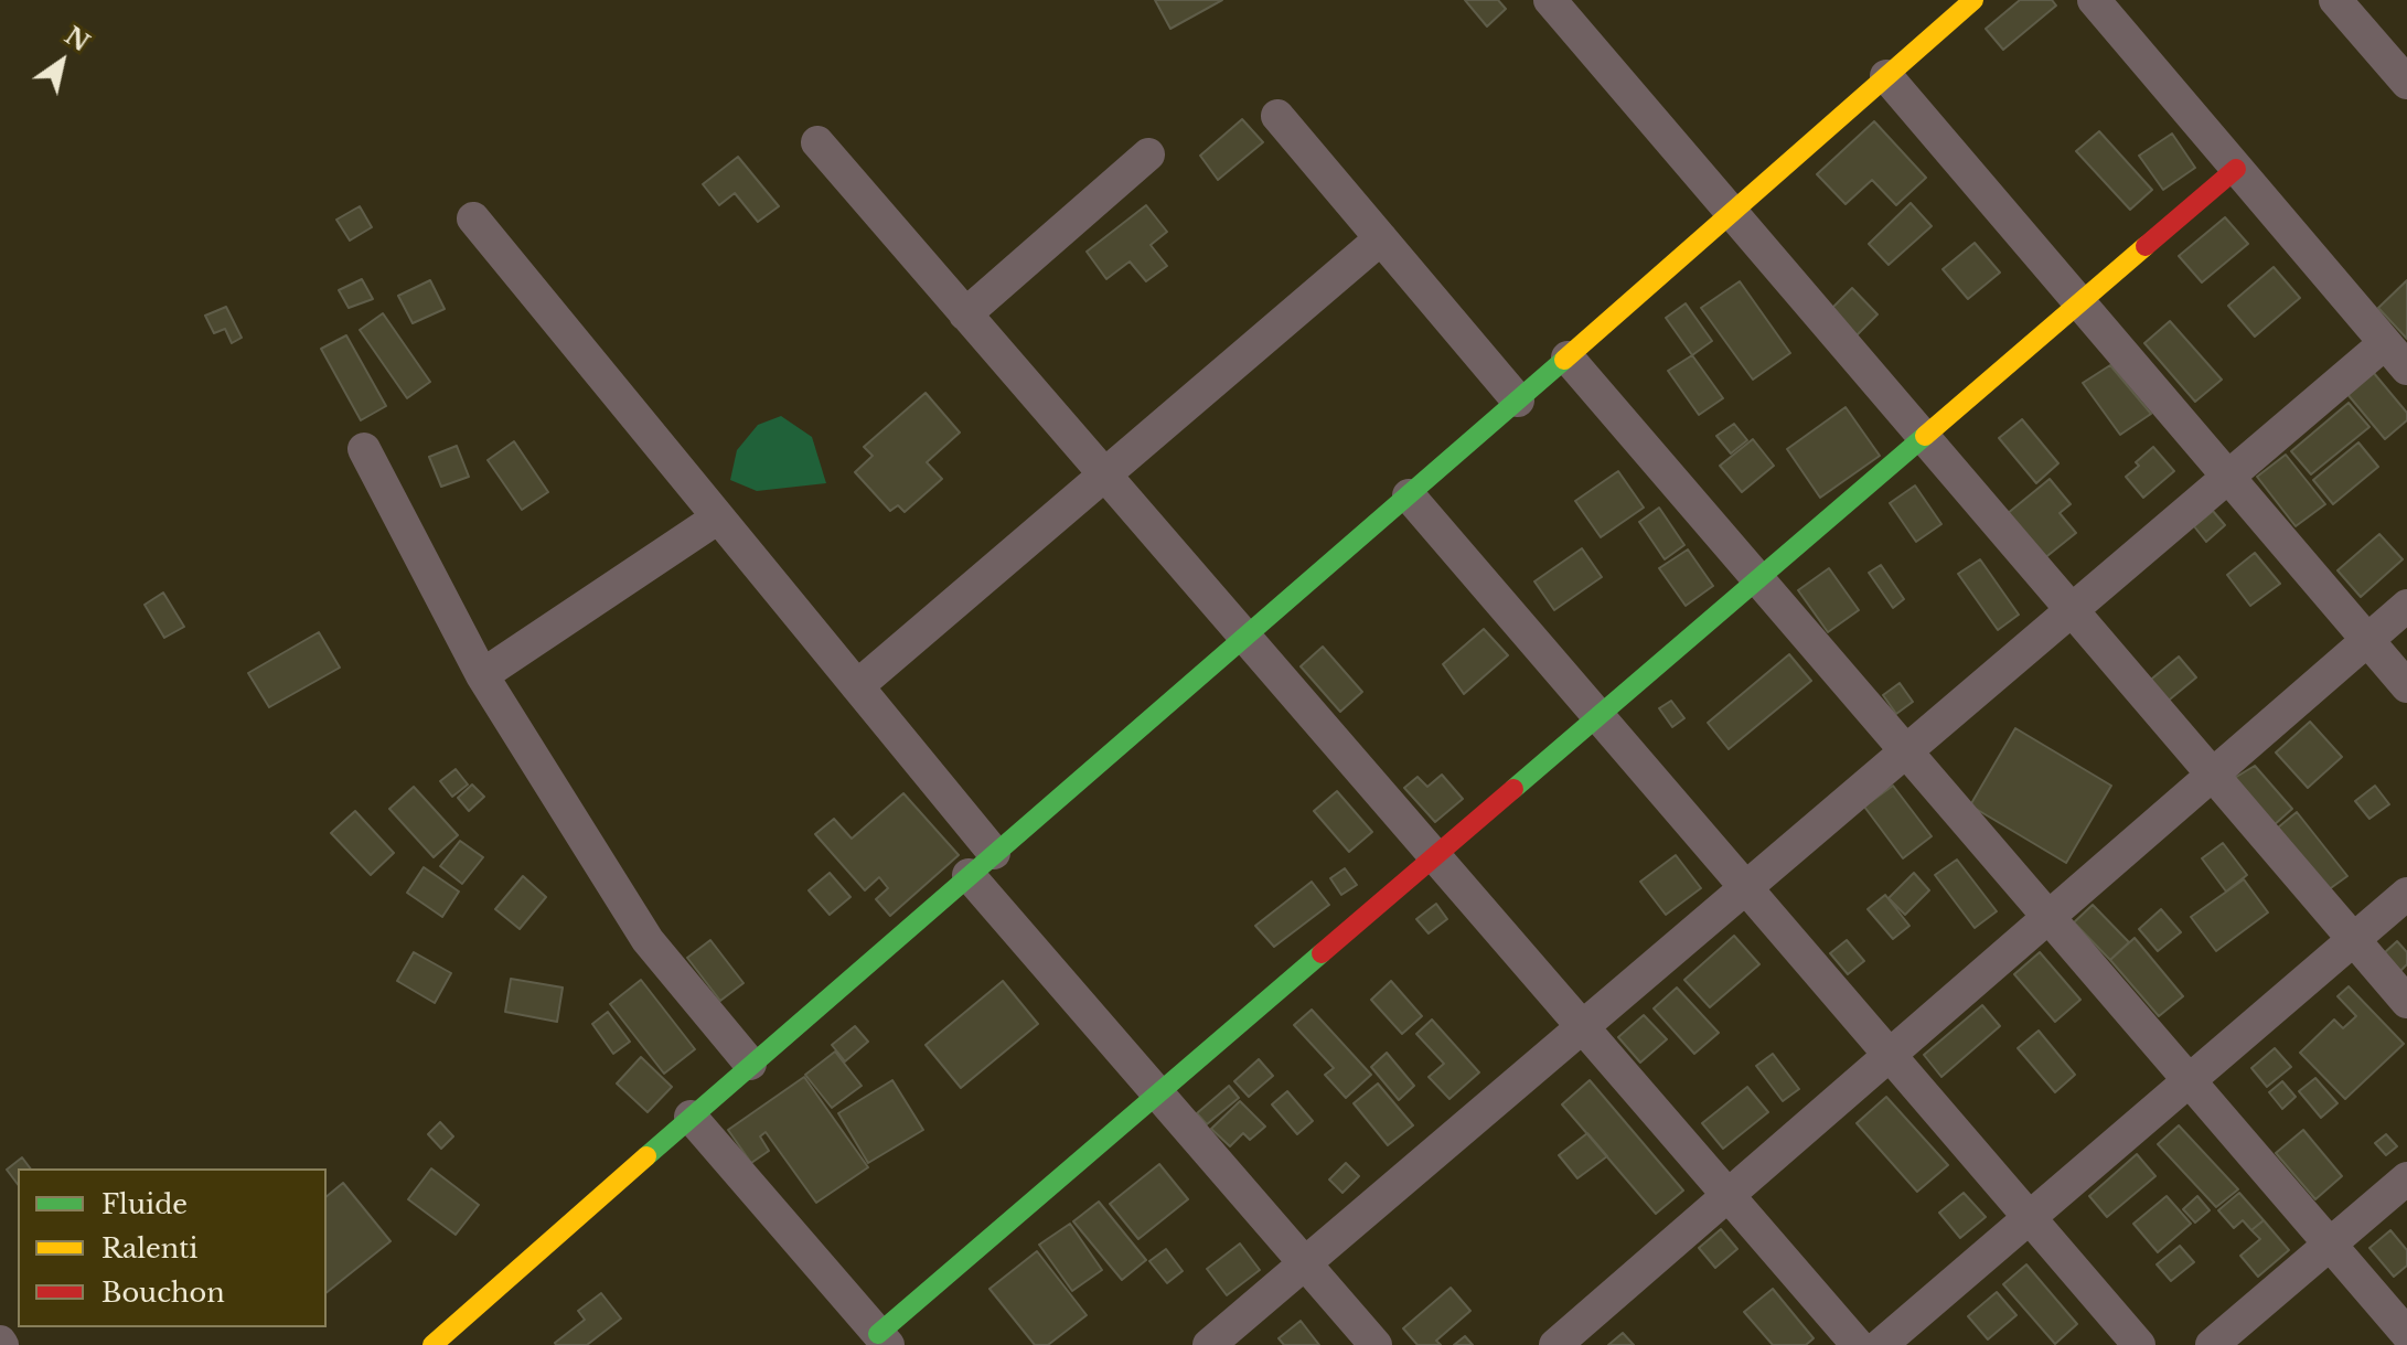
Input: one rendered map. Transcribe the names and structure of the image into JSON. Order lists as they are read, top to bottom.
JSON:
{
  "legend": ["Fluide", "Ralenti", "Bouchon"],
  "north": "top right"
}
